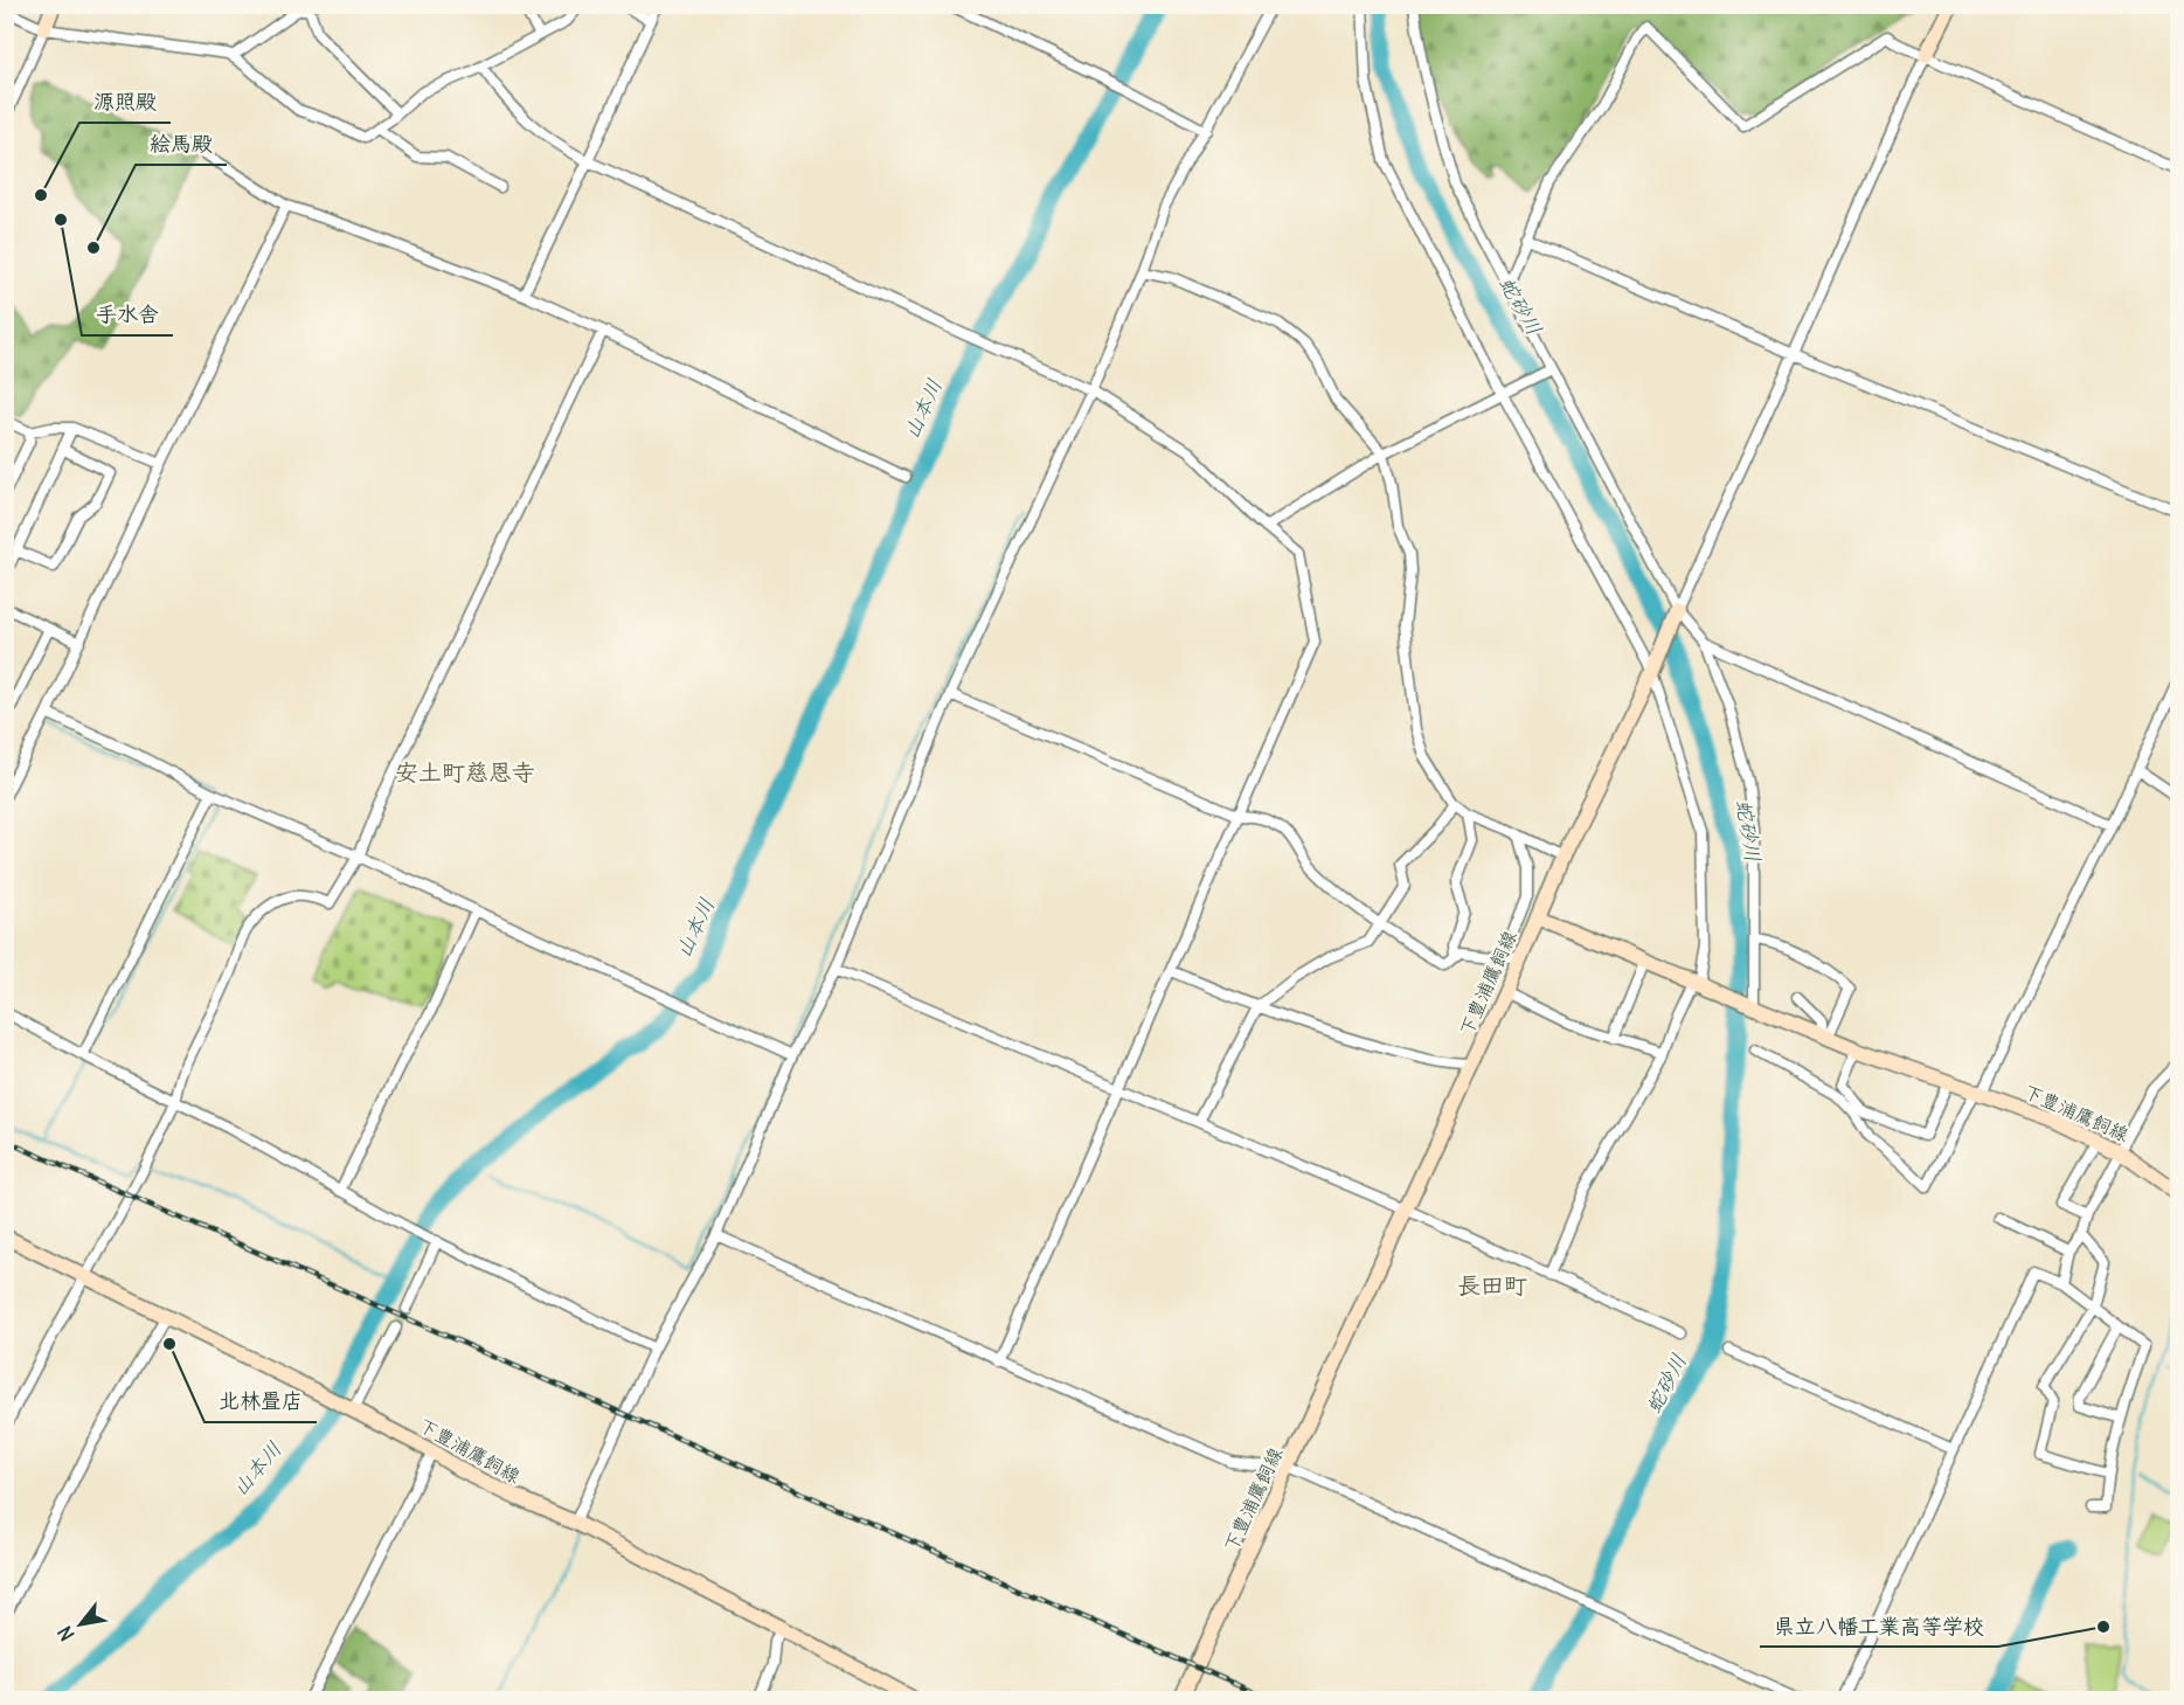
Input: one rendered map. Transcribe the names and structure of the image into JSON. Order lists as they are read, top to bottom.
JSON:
{
  "streets": {
    "main road": ["下豊浦鷹飼線"]
  },
  "districts": ["安土町慈恩寺", "長田町"],
  "water": ["蛇砂川", "山本川"],
  "places": [
    "源照殿",
    "手水舎",
    "絵馬殿",
    "北林畳店",
    "県立八幡工業高等学校"
  ],
  "north": "bottom left"
}
